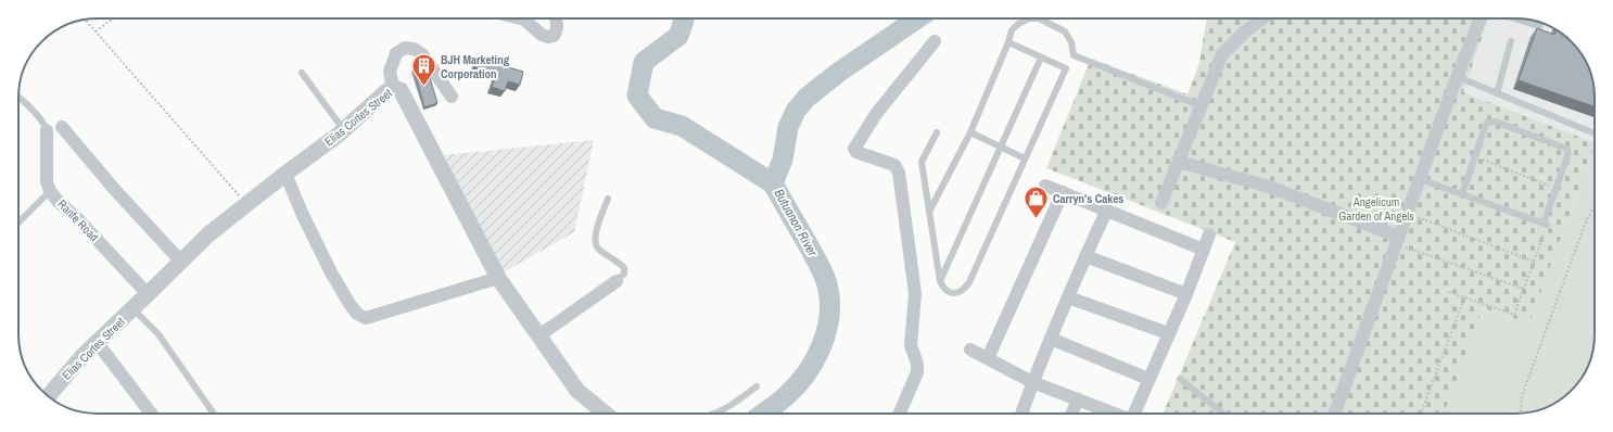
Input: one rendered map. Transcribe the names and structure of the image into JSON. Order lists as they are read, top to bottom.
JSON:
{
  "streets": {
    "street": ["Elias Cortes Street", "Ranfe Road"]
  },
  "crossings": [
    ["Elias Cortes Street", "Ranfe Road"]
  ],
  "water": ["Butuanon River"],
  "parks": ["Angelicum Garden of Angels"],
  "places": {
    "building": ["BJH Marketing Corporation"],
    "shop": ["Carryn's Cakes"]
  }
}
